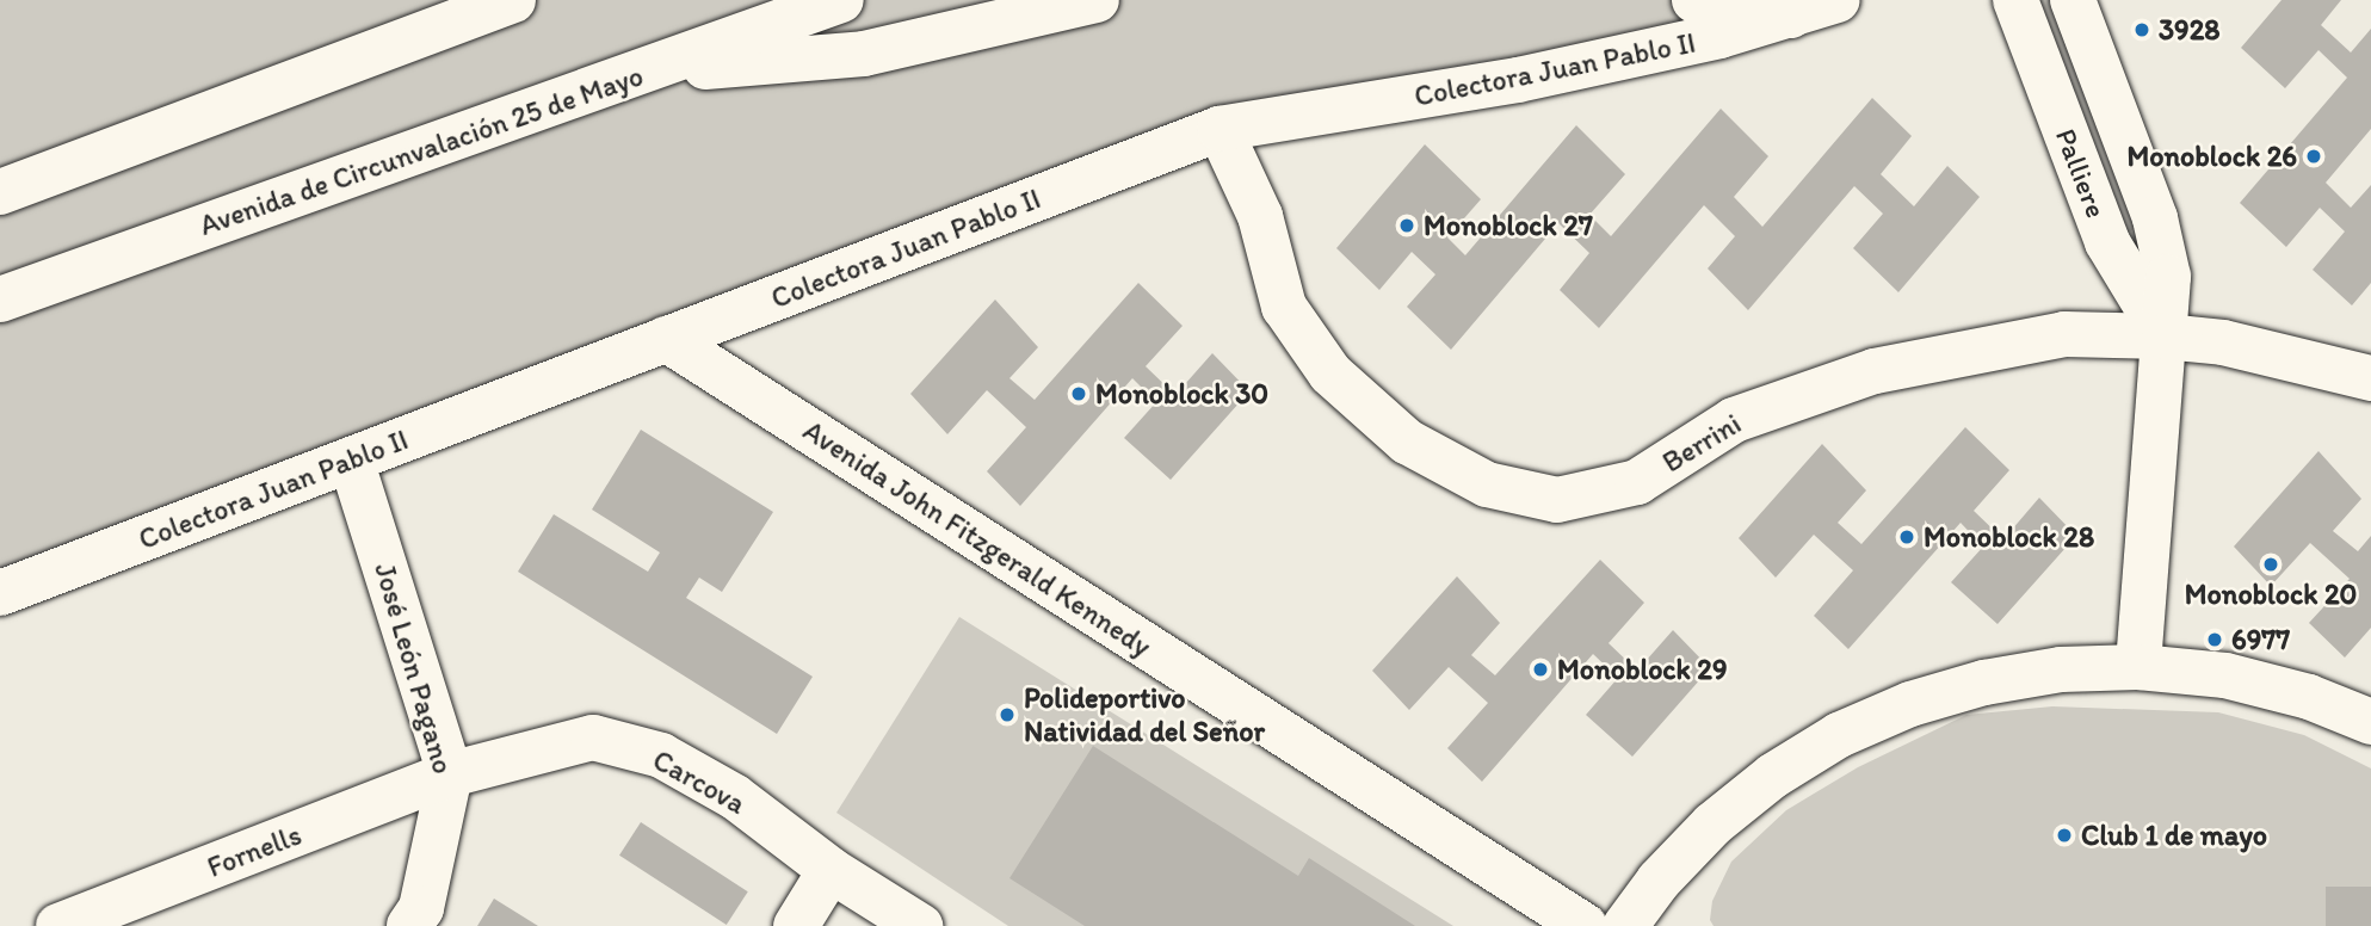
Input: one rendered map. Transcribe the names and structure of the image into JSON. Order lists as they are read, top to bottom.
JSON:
{
  "streets": {
    "main road": [
      "Colectora Juan Pablo II",
      "Avenida de Circunvalación 25 de Mayo",
      "Palliere",
      "Berrini",
      "Avenida John Fitzgerald Kennedy",
      "José León Pagano",
      "Carcova",
      "Fornells"
    ]
  },
  "crossings": [
    ["Colectora Juan Pablo II", "Berrini"],
    ["Colectora Juan Pablo II", "Avenida John Fitzgerald Kennedy"],
    ["Colectora Juan Pablo II", "José León Pagano"],
    ["Palliere", "Berrini"],
    ["José León Pagano", "Carcova"],
    ["José León Pagano", "Fornells"],
    ["Carcova", "Fornells"]
  ],
  "places": [
    "3928",
    "Monoblock 26",
    "Monoblock 27",
    "Monoblock 30",
    "Monoblock 28",
    "Monoblock 20",
    "6977",
    "Monoblock 29",
    "Polideportivo Natividad del Señor",
    "Club 1 de mayo"
  ]
}
